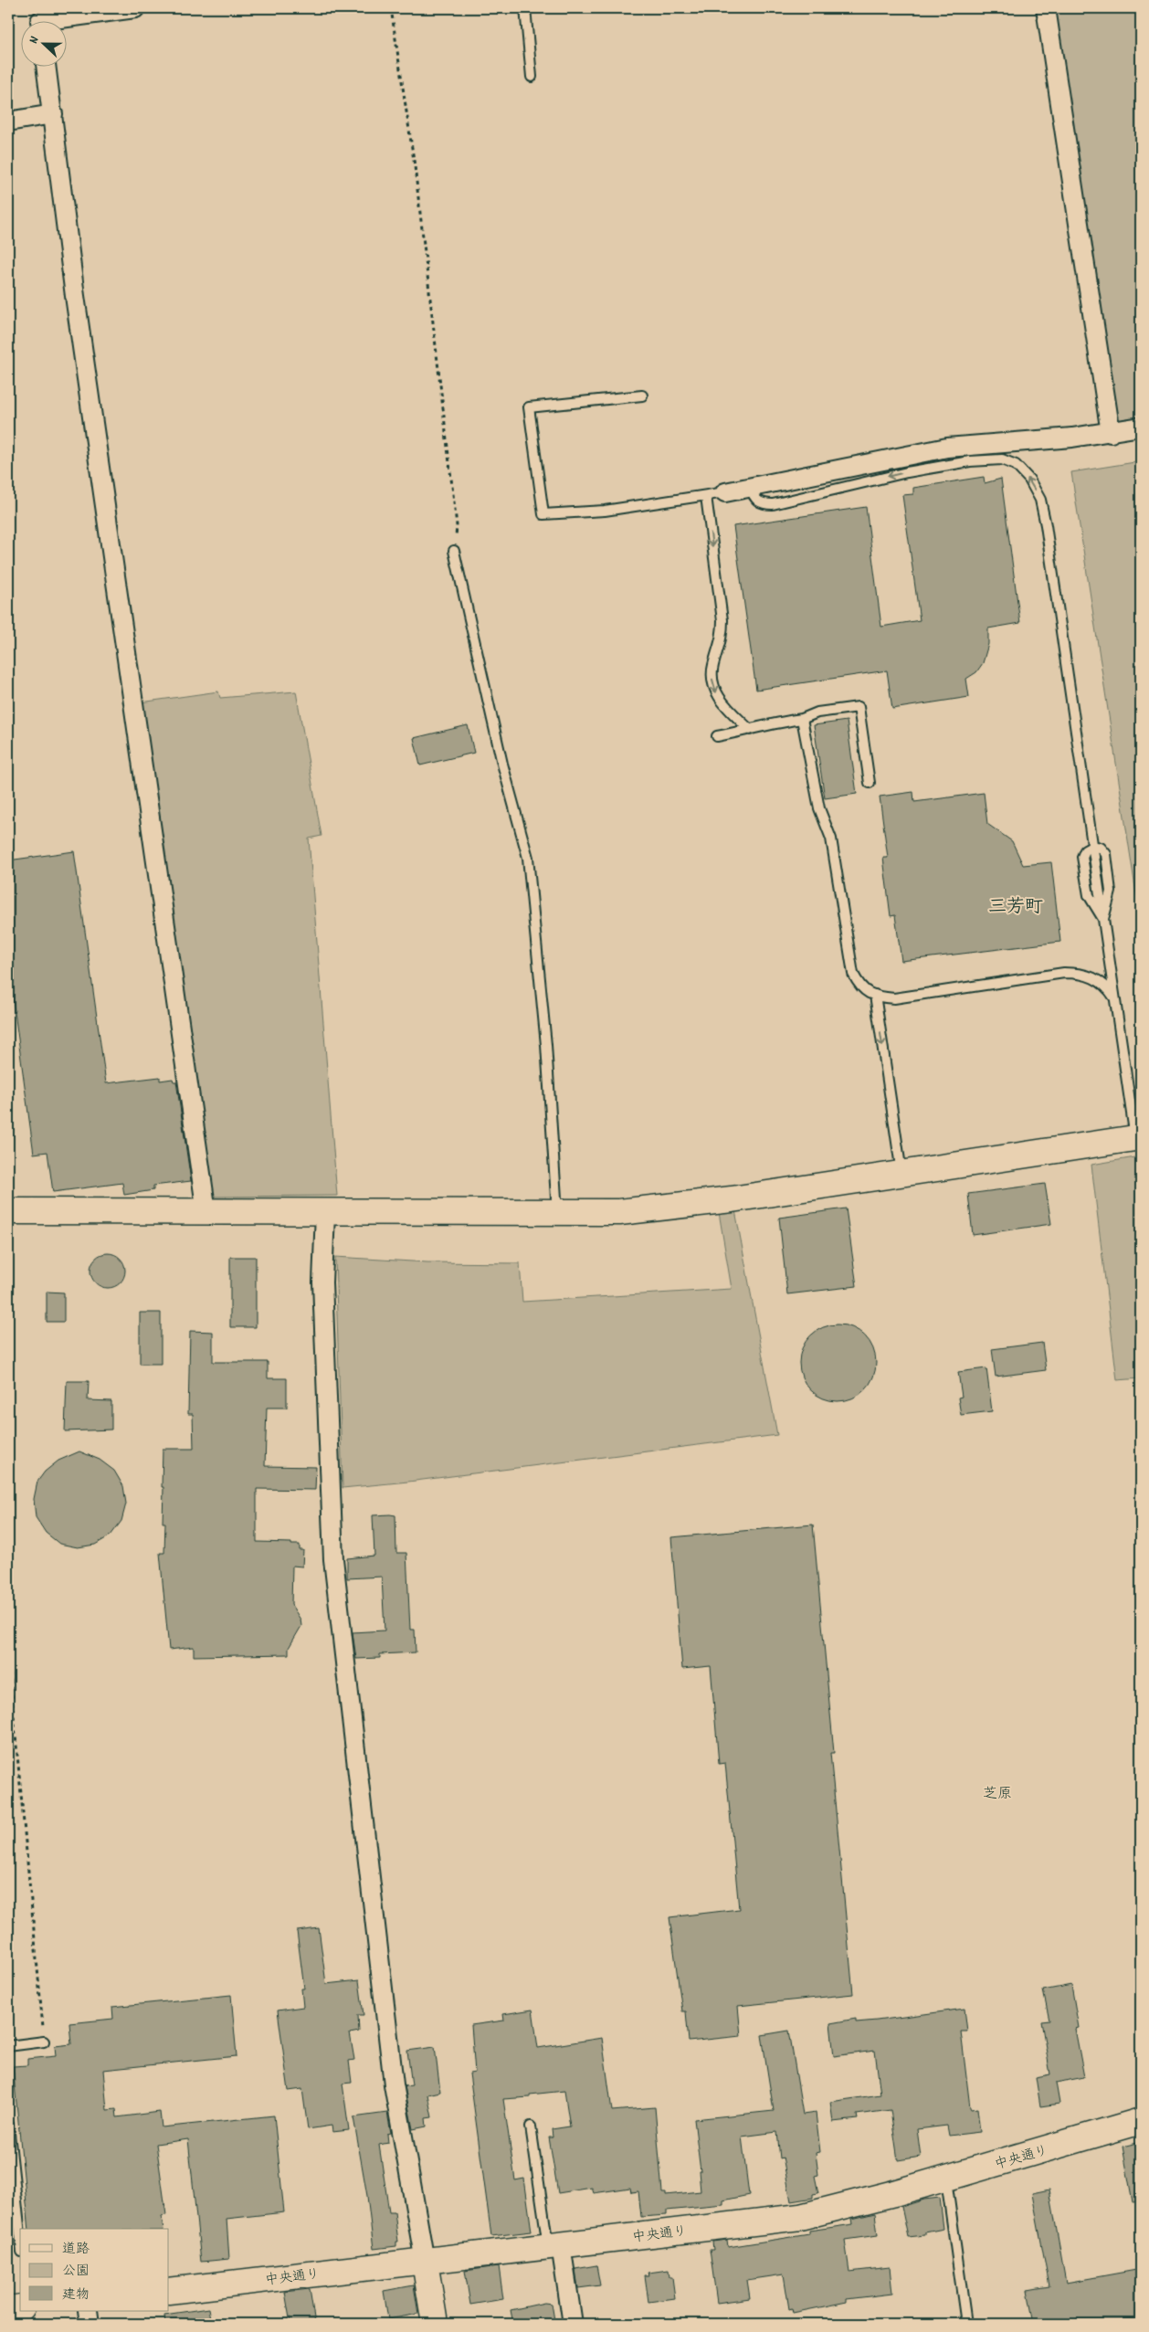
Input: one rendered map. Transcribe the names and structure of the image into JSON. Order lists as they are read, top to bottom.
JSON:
{
  "streets": {
    "street": ["中央通り"]
  },
  "districts": ["三芳町", "芝原"],
  "legend": ["道路", "公園", "建物"],
  "north": "left"
}
